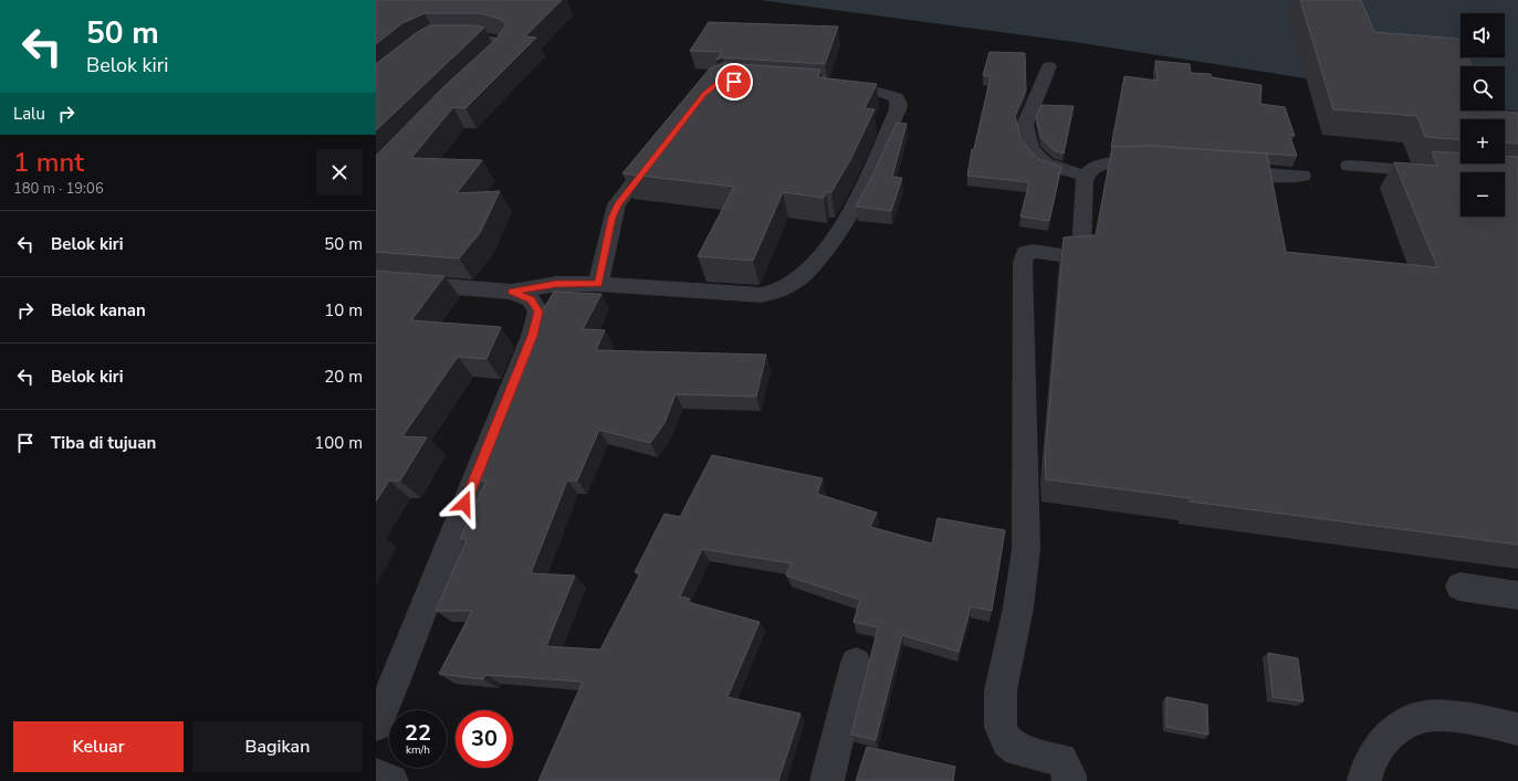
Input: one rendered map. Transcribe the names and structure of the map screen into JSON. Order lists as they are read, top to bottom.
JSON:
{
  "page": {
    "turn": ["50 m", "Belok kiri"],
    "map_buttons": ["+", "−"],
    "then": "Lalu",
    "heading": ["1 mnt", "180 m · 19:06"],
    "list": [
      {
        "name": "Belok kiri",
        "value": "50 m"
      },
      {
        "name": "Belok kanan",
        "value": "10 m"
      },
      {
        "name": "Belok kiri",
        "value": "20 m"
      },
      {
        "name": "Tiba di tujuan",
        "value": "100 m"
      }
    ],
    "speed": "22 km/h",
    "limit": "30",
    "buttons": ["Keluar", "Bagikan"]
  }
}
